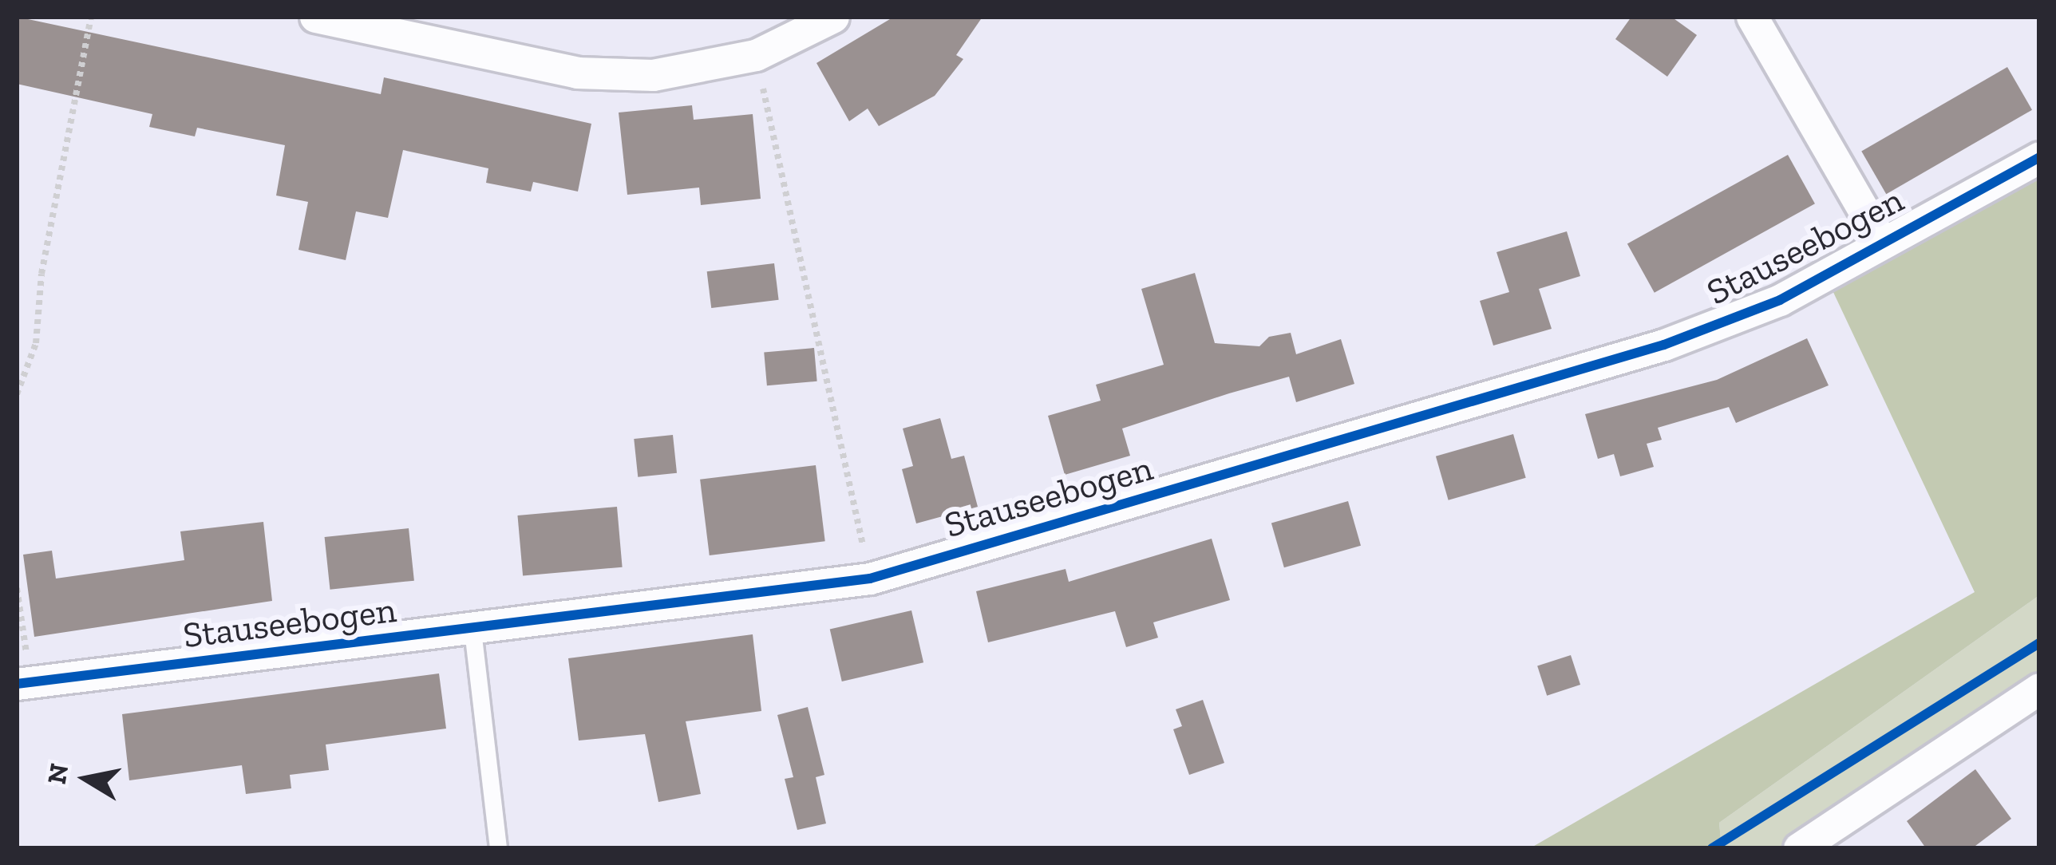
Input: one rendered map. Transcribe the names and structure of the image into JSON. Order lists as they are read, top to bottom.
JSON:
{
  "streets": {
    "street": ["Stauseebogen"]
  },
  "north": "left"
}
